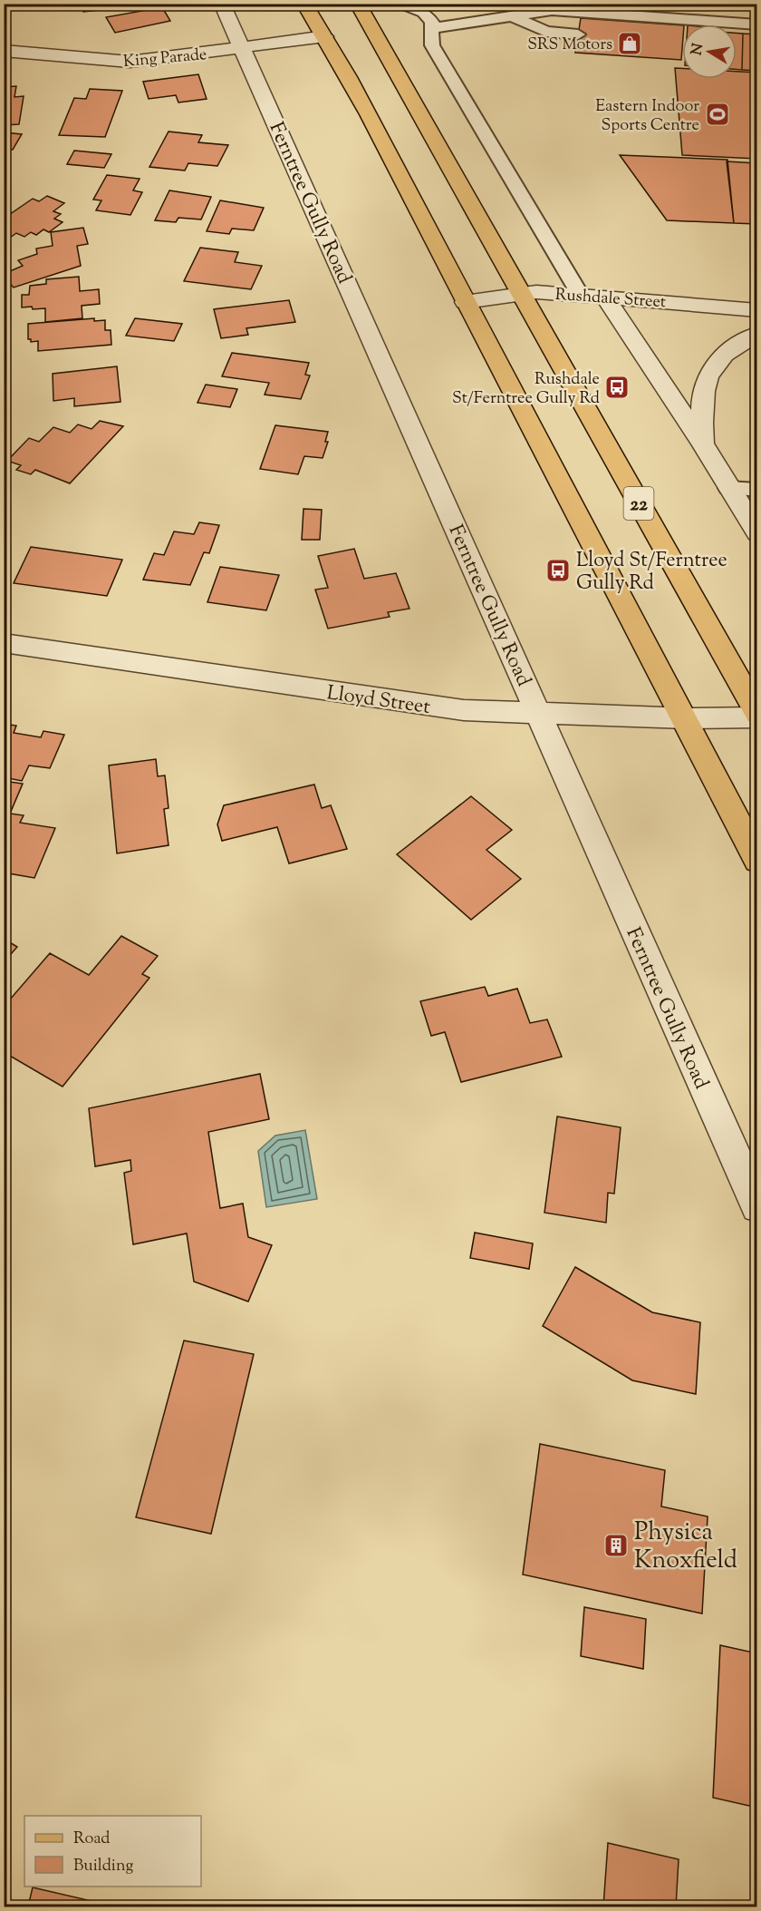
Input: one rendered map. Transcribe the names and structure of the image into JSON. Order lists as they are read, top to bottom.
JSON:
{
  "streets": {
    "main road": ["22"],
    "street": [
      "King Parade",
      "Ferntree Gully Road",
      "Rushdale Street",
      "Lloyd Street"
    ]
  },
  "crossings": [
    ["King Parade", "Ferntree Gully Road"],
    ["Ferntree Gully Road", "Lloyd Street"],
    ["Rushdale Street", "22"],
    ["22", "Lloyd Street"]
  ],
  "places": {
    "shop": ["SRS Motors"],
    "sports": ["Eastern Indoor Sports Centre"],
    "bus stop": ["Rushdale St/Ferntree Gully Rd", "Lloyd St/Ferntree Gully Rd"],
    "building": ["Physica Knoxfield"]
  },
  "legend": ["Road", "Building"],
  "north": "left"
}
